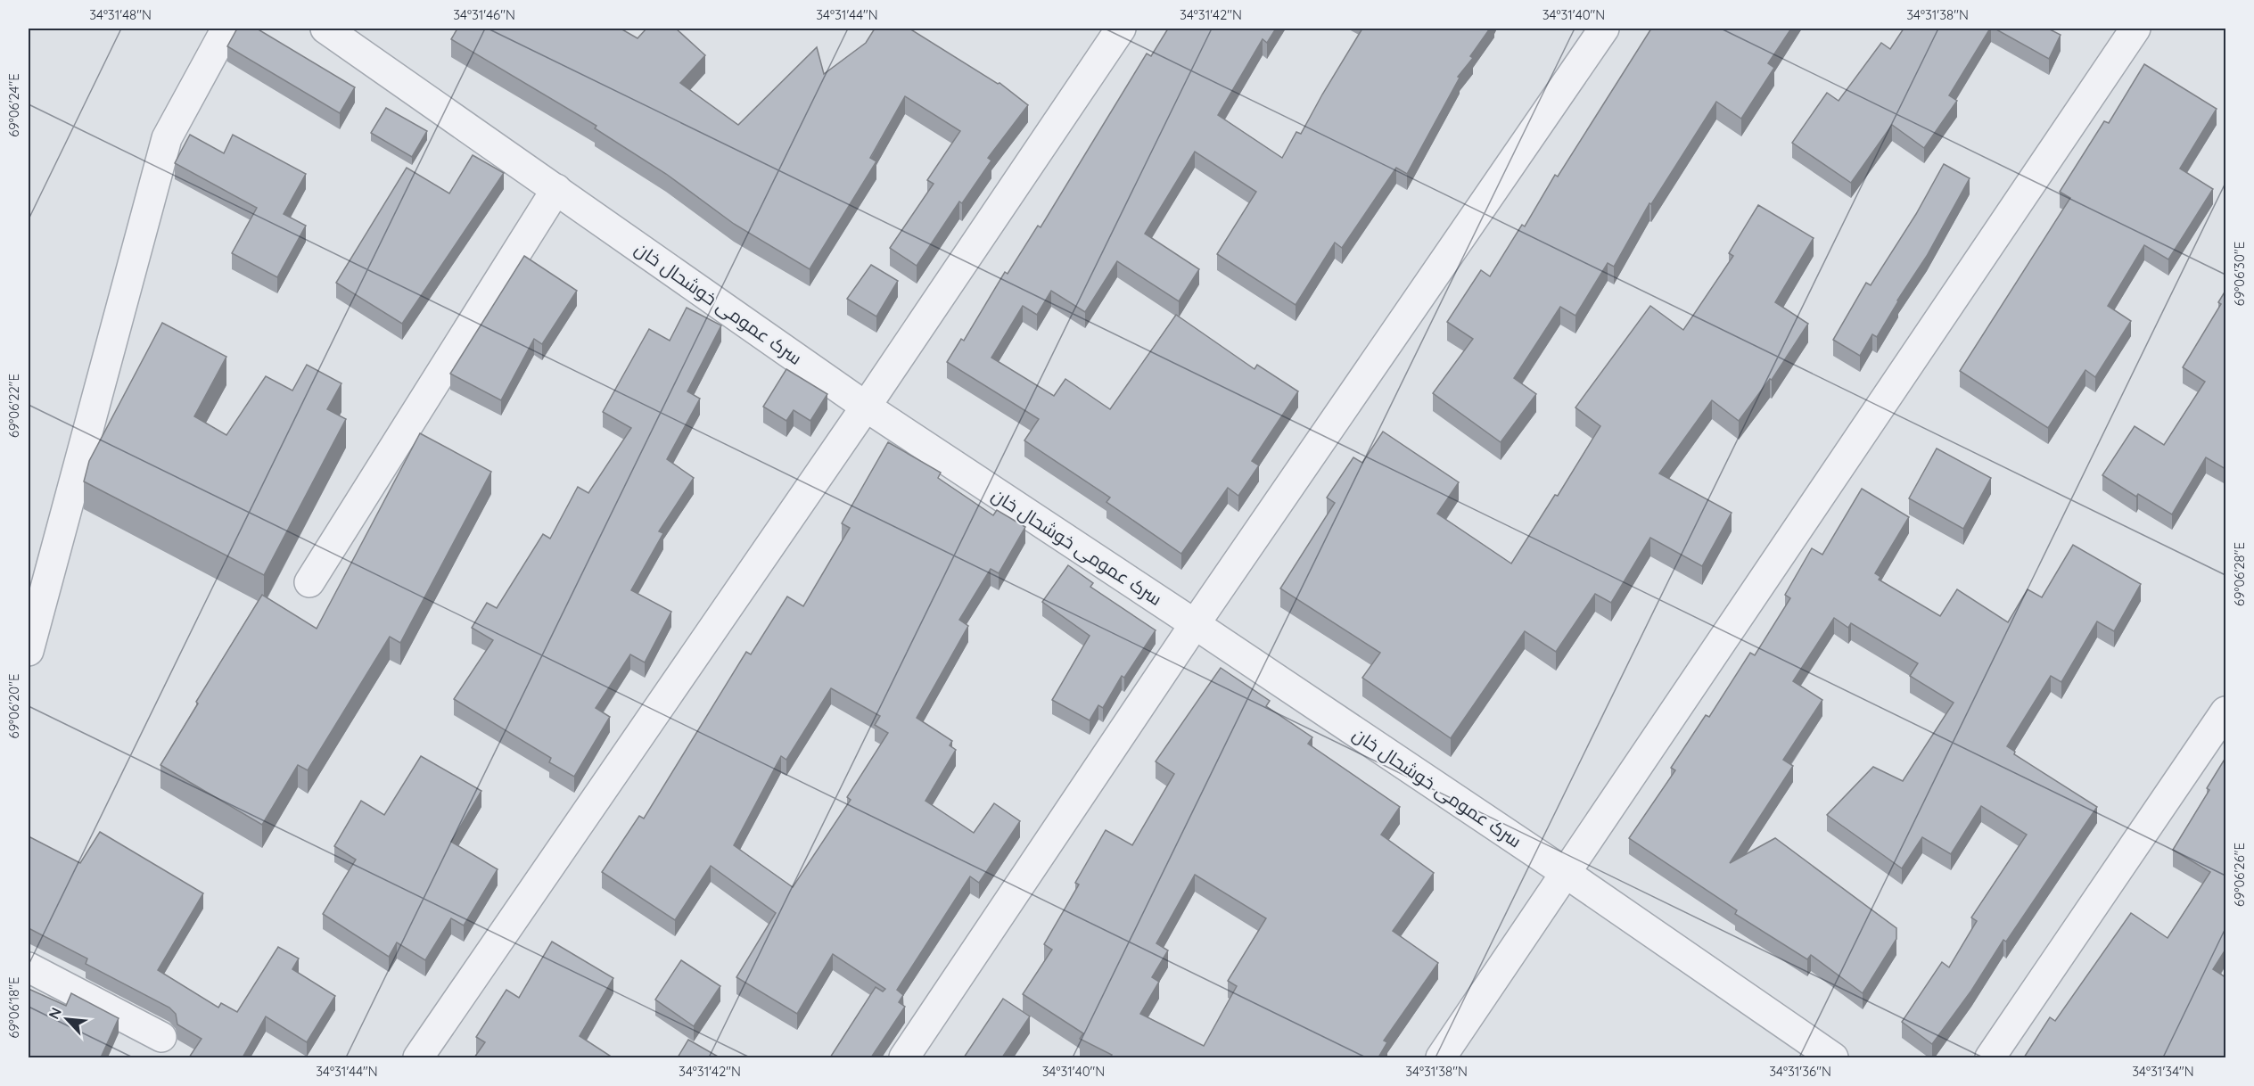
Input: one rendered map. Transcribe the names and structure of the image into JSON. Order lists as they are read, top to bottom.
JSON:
{
  "streets": {
    "street": ["سرک عمومی خوشحال خان"]
  },
  "north": "top left",
  "coordinates": [
    "34°31'48\"N",
    "34°31'46\"N",
    "34°31'44\"N",
    "34°31'42\"N",
    "34°31'40\"N",
    "34°31'38\"N",
    "69°06'24\"E",
    "69°06'30\"E",
    "69°06'22\"E",
    "69°06'28\"E",
    "69°06'20\"E",
    "69°06'26\"E",
    "69°06'18\"E",
    "34°31'36\"N",
    "34°31'34\"N"
  ]
}
